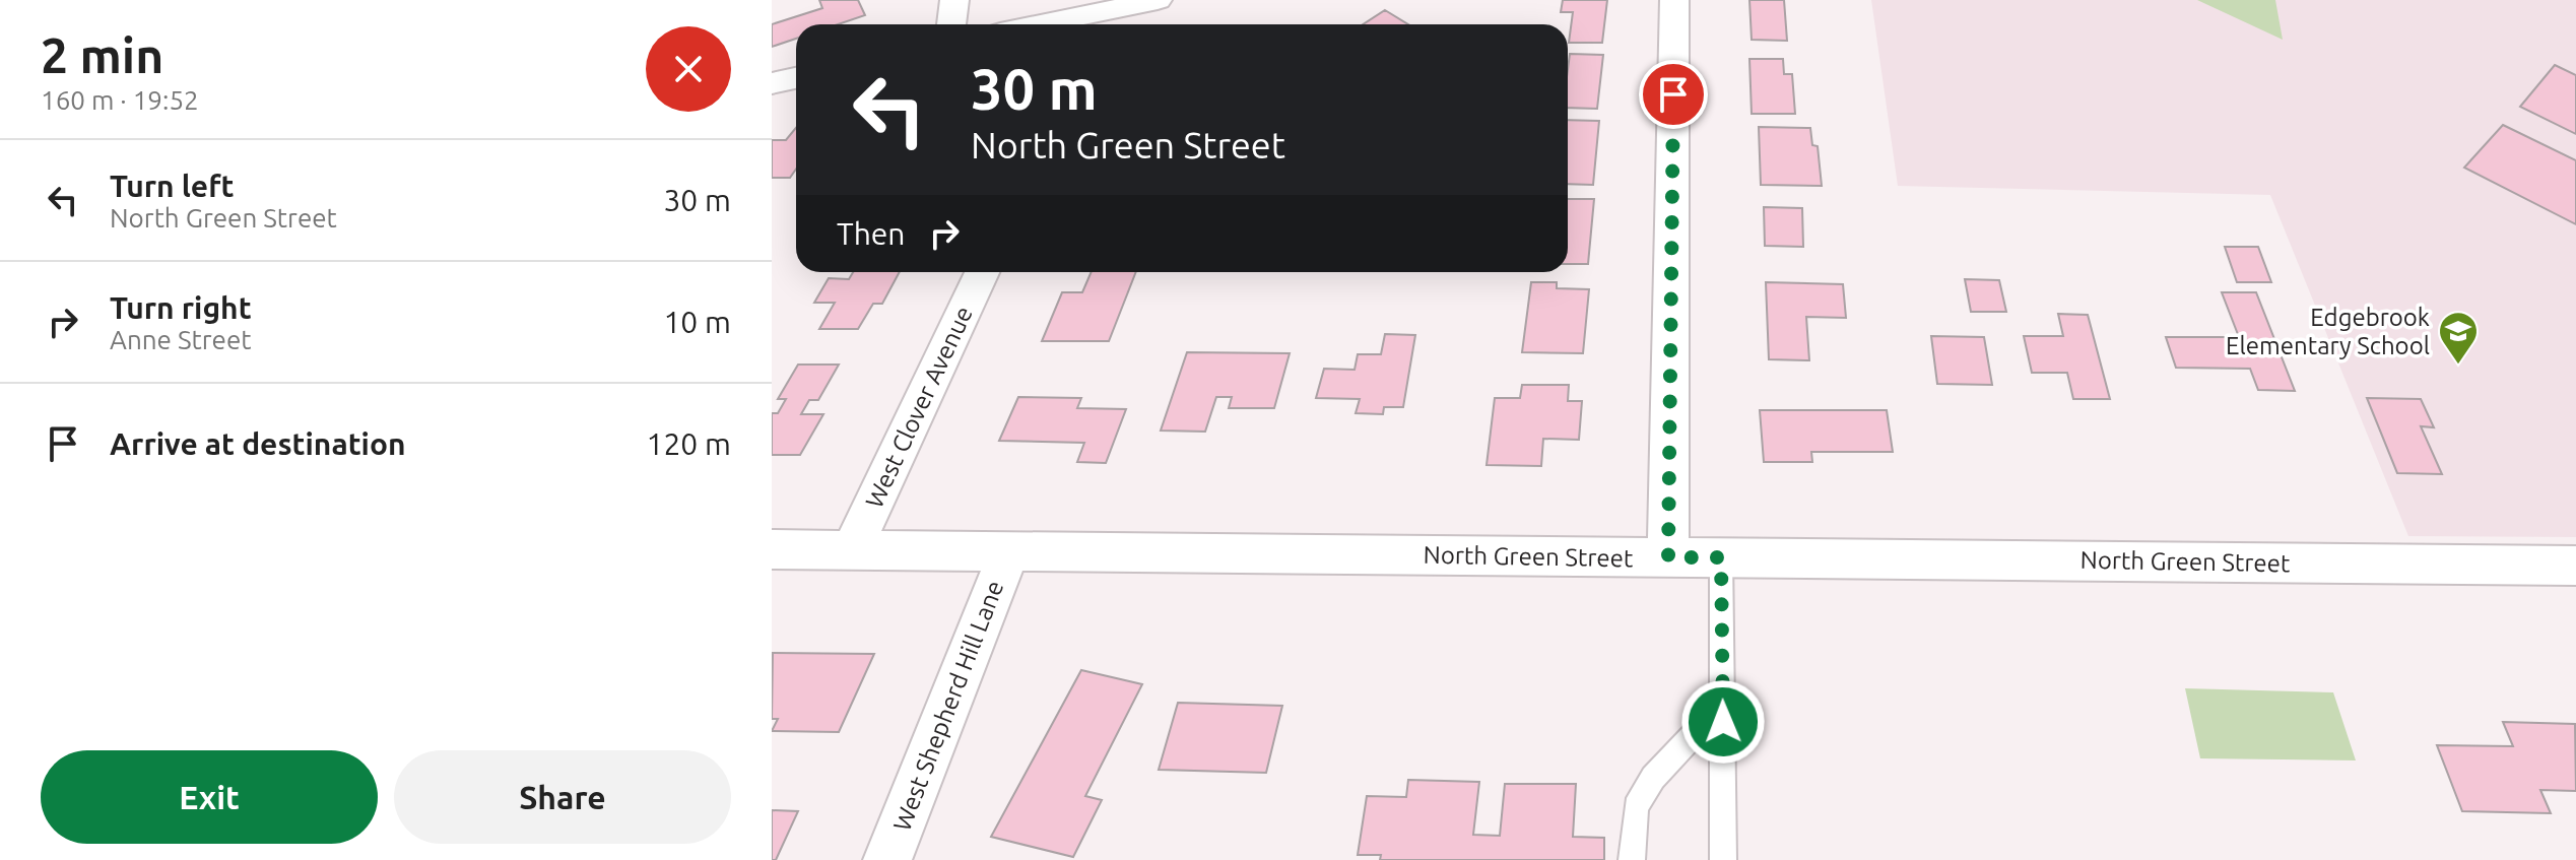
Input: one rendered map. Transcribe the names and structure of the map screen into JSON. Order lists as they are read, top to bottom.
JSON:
{
  "streets": {
    "street": ["West Clover Avenue", "North Green Street", "West Shepherd Hill Lane"]
  },
  "crossings": [
    ["West Clover Avenue", "North Green Street"],
    ["North Green Street", "West Shepherd Hill Lane"]
  ],
  "places": {
    "school or university": ["Edgebrook Elementary School"]
  },
  "page": {
    "heading": ["2 min", "160 m · 19:52"],
    "turn": ["30 m", "North Green Street"],
    "list": [
      {
        "name": "Turn left",
        "note": "North Green Street",
        "value": "30 m"
      },
      {
        "name": "Turn right",
        "note": "Anne Street",
        "value": "10 m"
      },
      {
        "name": "Arrive at destination",
        "value": "120 m"
      }
    ],
    "then": "Then",
    "buttons": ["Exit", "Share"]
  }
}
